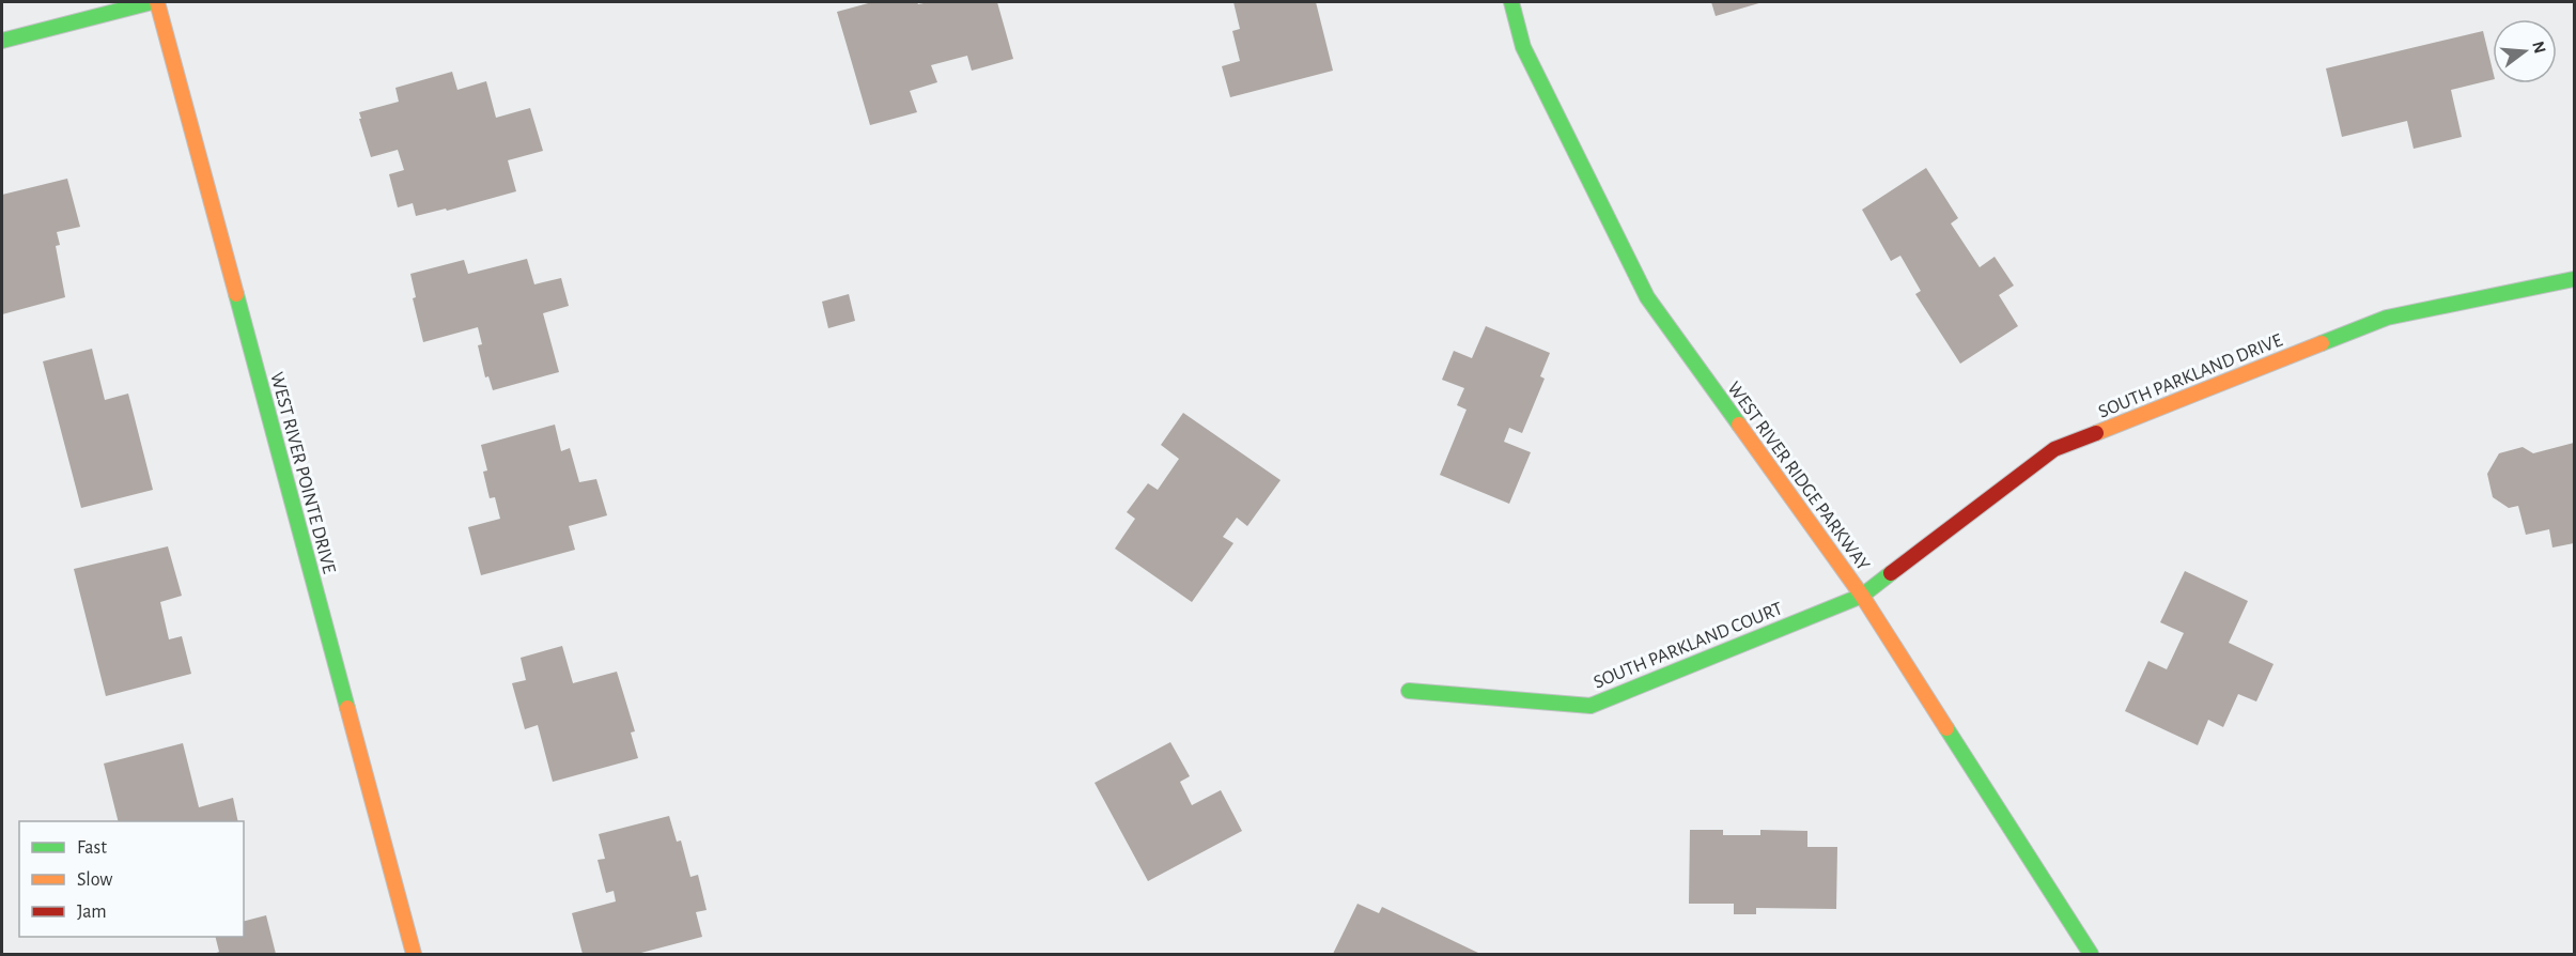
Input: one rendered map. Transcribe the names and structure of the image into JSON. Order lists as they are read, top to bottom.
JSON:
{
  "streets": {
    "street": [
      "SOUTH PARKLAND DRIVE",
      "WEST RIVER POINTE DRIVE",
      "WEST RIVER RIDGE PARKWAY",
      "SOUTH PARKLAND COURT"
    ]
  },
  "crossings": [
    ["SOUTH PARKLAND DRIVE", "WEST RIVER RIDGE PARKWAY"],
    ["SOUTH PARKLAND DRIVE", "SOUTH PARKLAND COURT"],
    ["WEST RIVER RIDGE PARKWAY", "SOUTH PARKLAND COURT"]
  ],
  "legend": ["Fast", "Slow", "Jam"],
  "north": "right"
}
